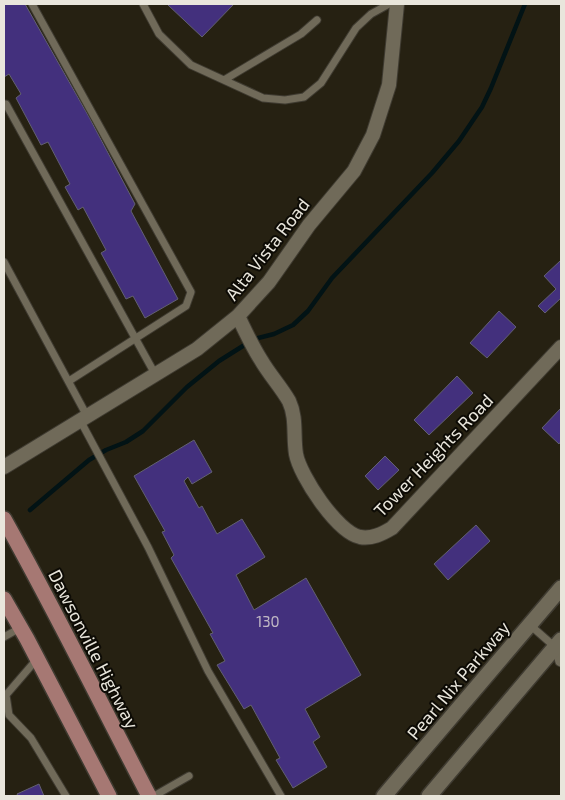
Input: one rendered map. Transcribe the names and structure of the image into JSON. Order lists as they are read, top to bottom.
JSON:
{
  "streets": {
    "main road": ["Dawsonville Highway", "Pearl Nix Parkway"],
    "street": ["Alta Vista Road", "Tower Heights Road"]
  },
  "crossings": [
    ["Alta Vista Road", "Tower Heights Road"]
  ],
  "house_numbers": ["130"]
}
